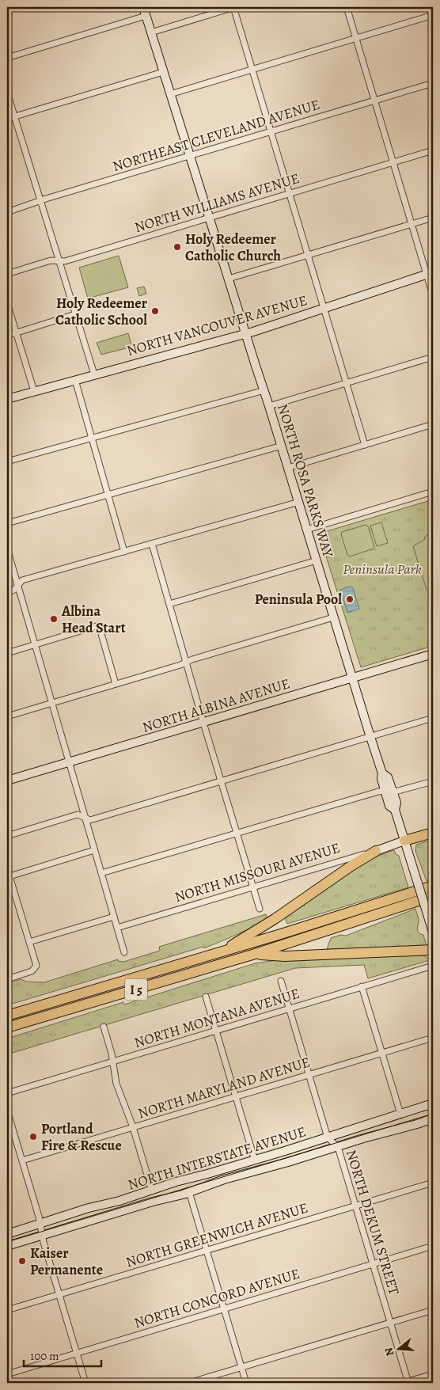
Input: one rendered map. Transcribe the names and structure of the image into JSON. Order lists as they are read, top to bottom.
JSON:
{
  "streets": {
    "highway": ["I 5"],
    "street": [
      "NORTHEAST CLEVELAND AVENUE",
      "NORTH WILLIAMS AVENUE",
      "NORTH VANCOUVER AVENUE",
      "NORTH ROSA PARKS WAY",
      "NORTH ALBINA AVENUE",
      "NORTH MISSOURI AVENUE",
      "NORTH MONTANA AVENUE",
      "NORTH MARYLAND AVENUE",
      "NORTH INTERSTATE AVENUE",
      "NORTH DEKUM STREET",
      "NORTH GREENWICH AVENUE",
      "NORTH CONCORD AVENUE"
    ]
  },
  "crossings": [
    ["NORTHEAST CLEVELAND AVENUE", "NORTH ROSA PARKS WAY"],
    ["NORTH WILLIAMS AVENUE", "NORTH ROSA PARKS WAY"],
    ["NORTH VANCOUVER AVENUE", "NORTH ROSA PARKS WAY"],
    ["NORTH ROSA PARKS WAY", "NORTH ALBINA AVENUE"],
    ["NORTH ROSA PARKS WAY", "NORTH MISSOURI AVENUE"],
    ["NORTH INTERSTATE AVENUE", "NORTH DEKUM STREET"],
    ["NORTH DEKUM STREET", "NORTH GREENWICH AVENUE"],
    ["NORTH DEKUM STREET", "NORTH CONCORD AVENUE"]
  ],
  "parks": ["Peninsula Park"],
  "places": [
    "Holy Redeemer Catholic Church",
    "Holy Redeemer Catholic School",
    "Peninsula Pool",
    "Albina Head Start",
    "Portland Fire & Rescue",
    "Kaiser Permanente"
  ],
  "scale_bar": "100 m",
  "north": "left"
}
